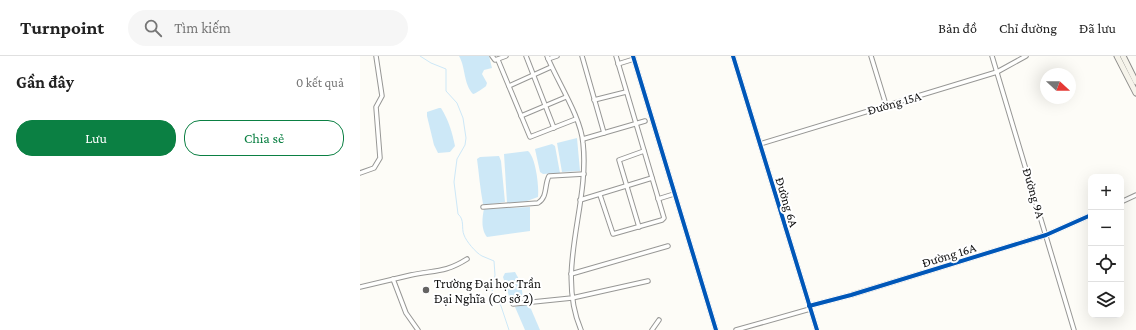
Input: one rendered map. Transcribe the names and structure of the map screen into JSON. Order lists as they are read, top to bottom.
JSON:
{
  "streets": {
    "street": [
      "Đường 15A",
      "Đường 9A",
      "Đường 6A",
      "Đường 16A"
    ]
  },
  "crossings": [
    ["Đường 15A", "Đường 9A"],
    ["Đường 15A", "Đường 6A"],
    ["Đường 9A", "Đường 16A"],
    ["Đường 6A", "Đường 16A"]
  ],
  "places": ["Trường Đại học Trần Đại Nghĩa (Cơ sở 2)"],
  "north": "right",
  "page": {
    "header": "Turnpoint",
    "search": "Tìm kiếm",
    "nav": ["Bản đồ", "Chỉ đường", "Đã lưu"],
    "heading": ["Gần đây", "0 kết quả"],
    "buttons": ["Lưu", "Chia sẻ"],
    "map_buttons": ["+", "−"]
  }
}
